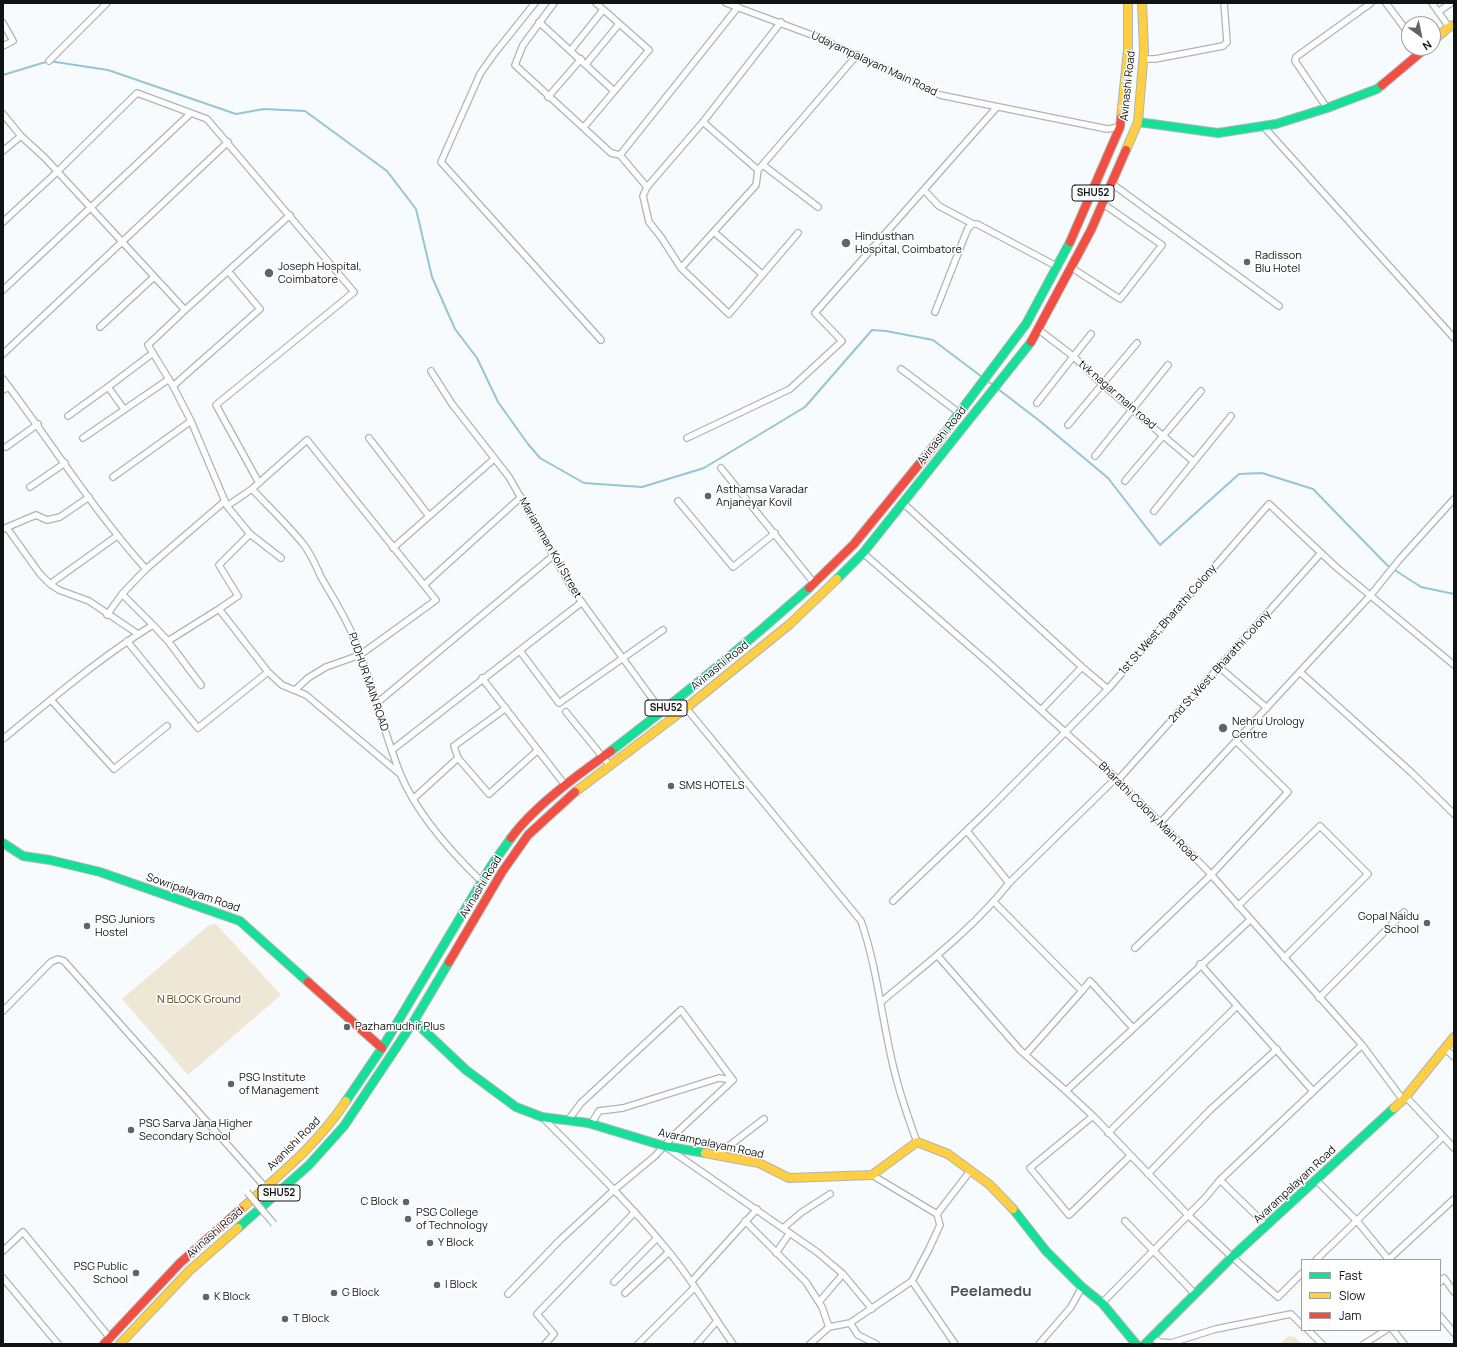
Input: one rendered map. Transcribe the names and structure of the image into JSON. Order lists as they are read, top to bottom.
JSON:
{
  "streets": {
    "main road": [
      "Avinashi Road",
      "SHU52",
      "Sowripalayam Road",
      "Avanishi Road",
      "Avarampalayam Road"
    ],
    "street": [
      "Udayampalayam Main Road",
      "tvk nagar main road",
      "Mariamman Koil Street",
      "1st St West, Bharathi Colony",
      "2nd St West, Bharathi Colony",
      "PUDHUR MAIN ROAD",
      "Bharathi Colony Main Road"
    ]
  },
  "crossings": [
    ["Udayampalayam Main Road", "Avinashi Road"],
    ["Avinashi Road", "tvk nagar main road"],
    ["Avinashi Road", "Mariamman Koil Street"],
    ["Avinashi Road", "PUDHUR MAIN ROAD"],
    ["Avinashi Road", "Bharathi Colony Main Road"],
    ["Avinashi Road", "Sowripalayam Road"],
    ["Avinashi Road", "Avanishi Road"],
    ["Avinashi Road", "Avarampalayam Road"],
    ["1st St West, Bharathi Colony", "2nd St West, Bharathi Colony"],
    ["1st St West, Bharathi Colony", "Bharathi Colony Main Road"],
    ["2nd St West, Bharathi Colony", "Bharathi Colony Main Road"],
    ["Bharathi Colony Main Road", "Avarampalayam Road"],
    ["Sowripalayam Road", "Avanishi Road"]
  ],
  "districts": ["Peelamedu"],
  "parks": ["N BLOCK Ground"],
  "places": [
    "Hindusthan Hospital, Coimbatore",
    "Radisson Blu Hotel",
    "Joseph Hospital, Coimbatore",
    "Asthamsa Varadar Anjaneyar Kovil",
    "Nehru Urology Centre",
    "SMS HOTELS",
    "Gopal Naidu School",
    "PSG Juniors Hostel",
    "Pazhamudhir Plus",
    "PSG Institute of Management",
    "PSG Sarva Jana Higher Secondary School",
    "C Block",
    "PSG College of Technology",
    "Y Block",
    "PSG Public School",
    "I Block",
    "G Block",
    "K Block",
    "T Block"
  ],
  "legend": ["Fast", "Slow", "Jam"],
  "north": "bottom right"
}
